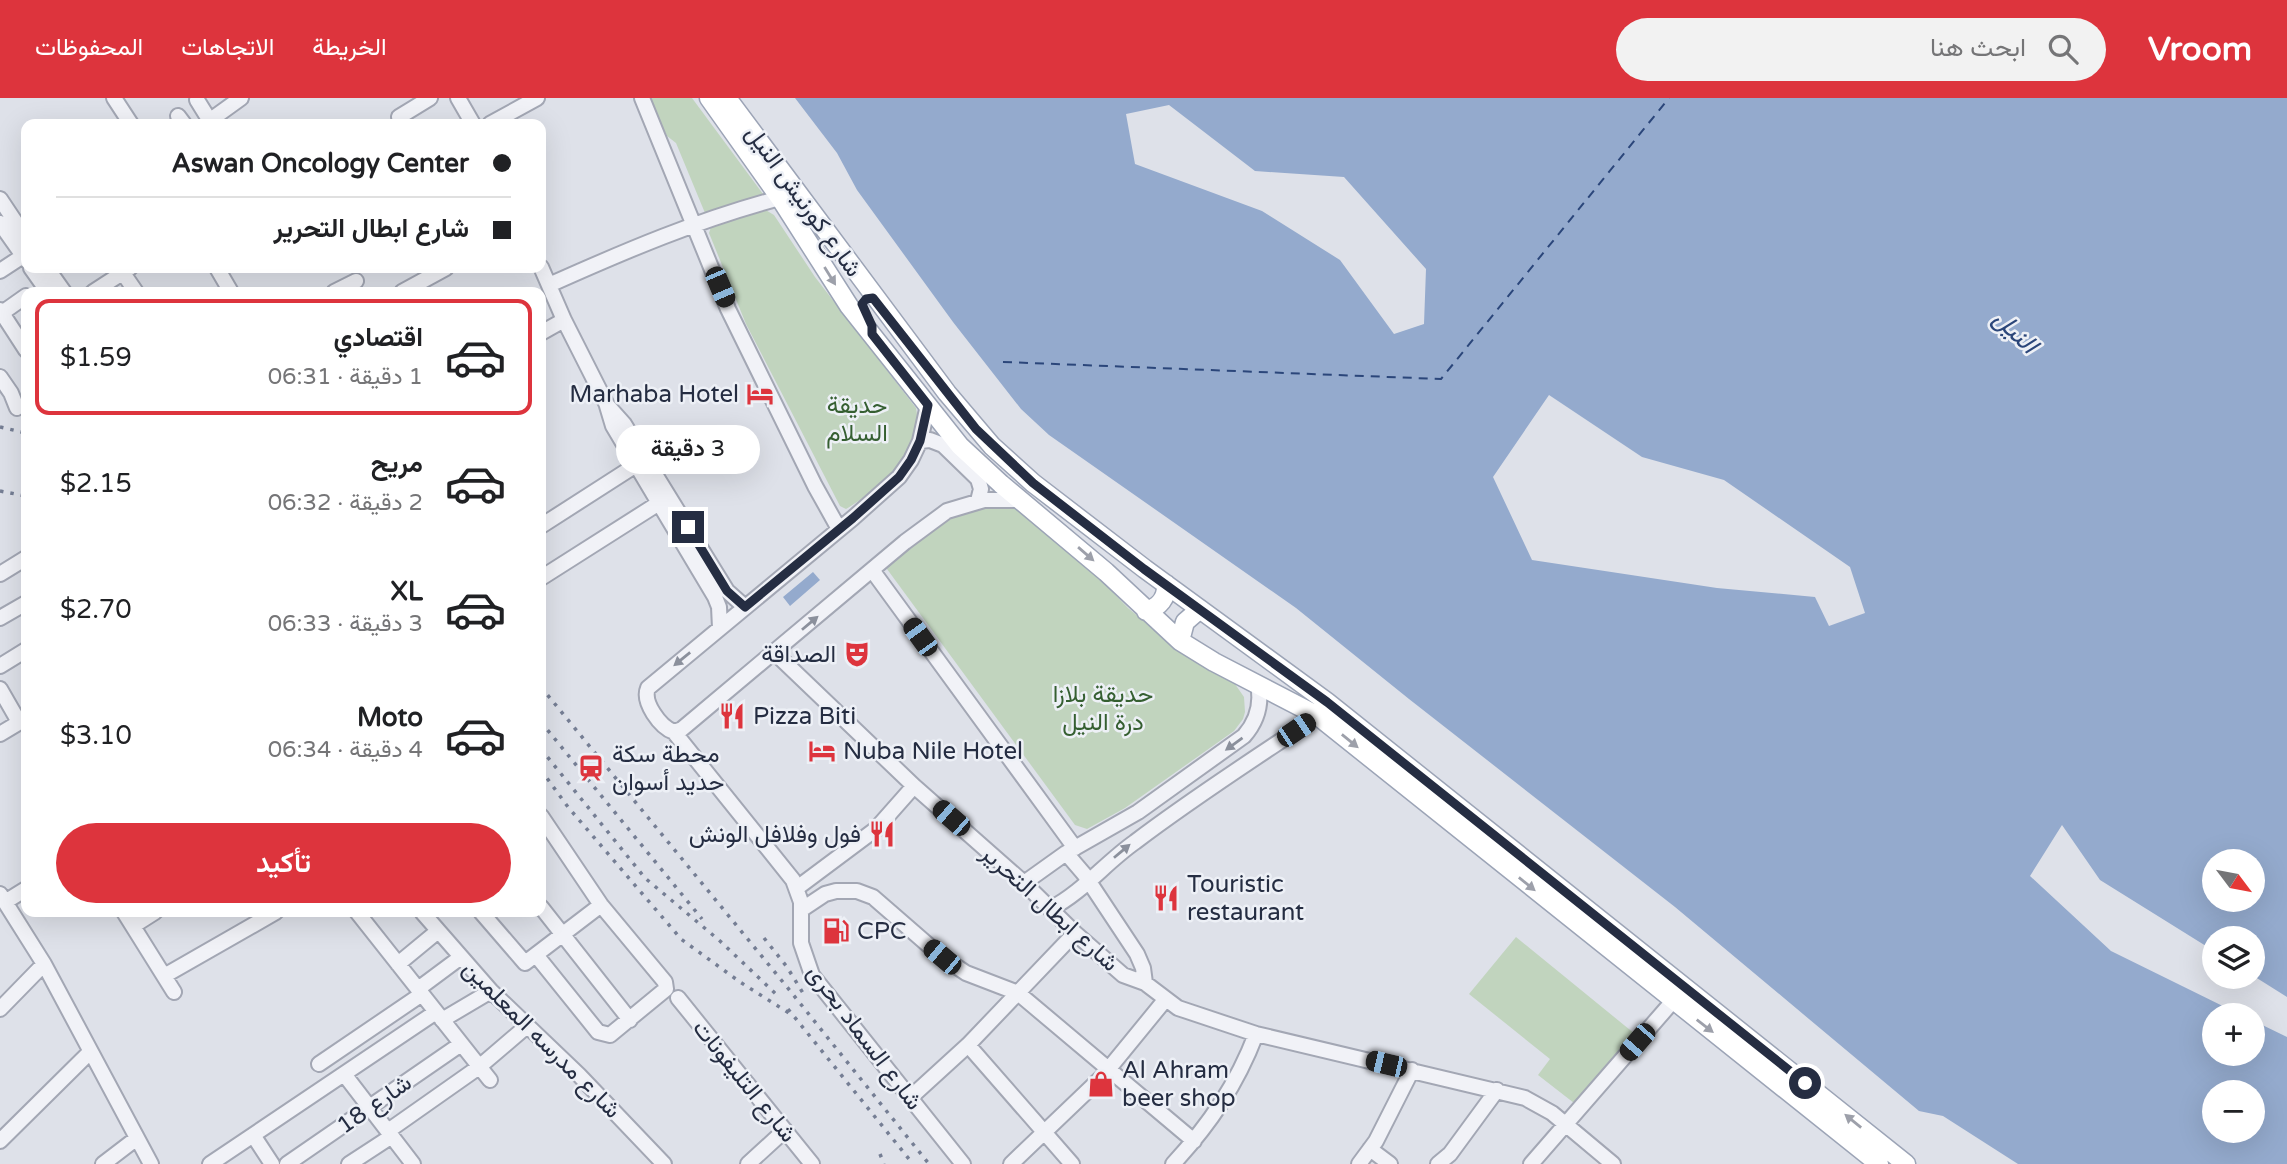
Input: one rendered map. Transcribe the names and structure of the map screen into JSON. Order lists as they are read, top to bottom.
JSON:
{
  "streets": {
    "main road": ["شارع كورنيش النيل"],
    "street": [
      "شارع ابطال التحرير",
      "شارع السماد بحرى",
      "شارع مدرسه المعلمين",
      "شارع التليفونات",
      "شارع 18"
    ]
  },
  "water": ["النيل"],
  "parks": ["حديقة السلام", "حديقة بلازا درة النيل"],
  "places": {
    "hotel": ["Marhaba Hotel", "Nuba Nile Hotel"],
    "theatre": ["الصداقة"],
    "restaurant": ["Pizza Biti", "فول وفلافل الونش", "Touristic restaurant"],
    "station": ["محطة سكة حديد أسوان"],
    "fuel station": ["CPC"],
    "shop": ["Al Ahram beer shop"]
  },
  "north": "bottom right",
  "page": {
    "header": "Vroom",
    "search": "ابحث هنا",
    "nav": ["الخريطة", "الاتجاهات", "المحفوظات"],
    "banner": ["Aswan Oncology Center", "شارع ابطال التحرير"],
    "list": [
      {
        "name": "اقتصادي",
        "note": "1 دقيقة · 06:31",
        "value": "$1.59"
      },
      {
        "name": "مريح",
        "note": "2 دقيقة · 06:32",
        "value": "$2.15"
      },
      {
        "name": "XL",
        "note": "3 دقيقة · 06:33",
        "value": "$2.70"
      },
      {
        "name": "Moto",
        "note": "4 دقيقة · 06:34",
        "value": "$3.10"
      }
    ],
    "bubble": "3 دقيقة",
    "buttons": "تأكيد",
    "map_buttons": ["+", "−"]
  }
}
